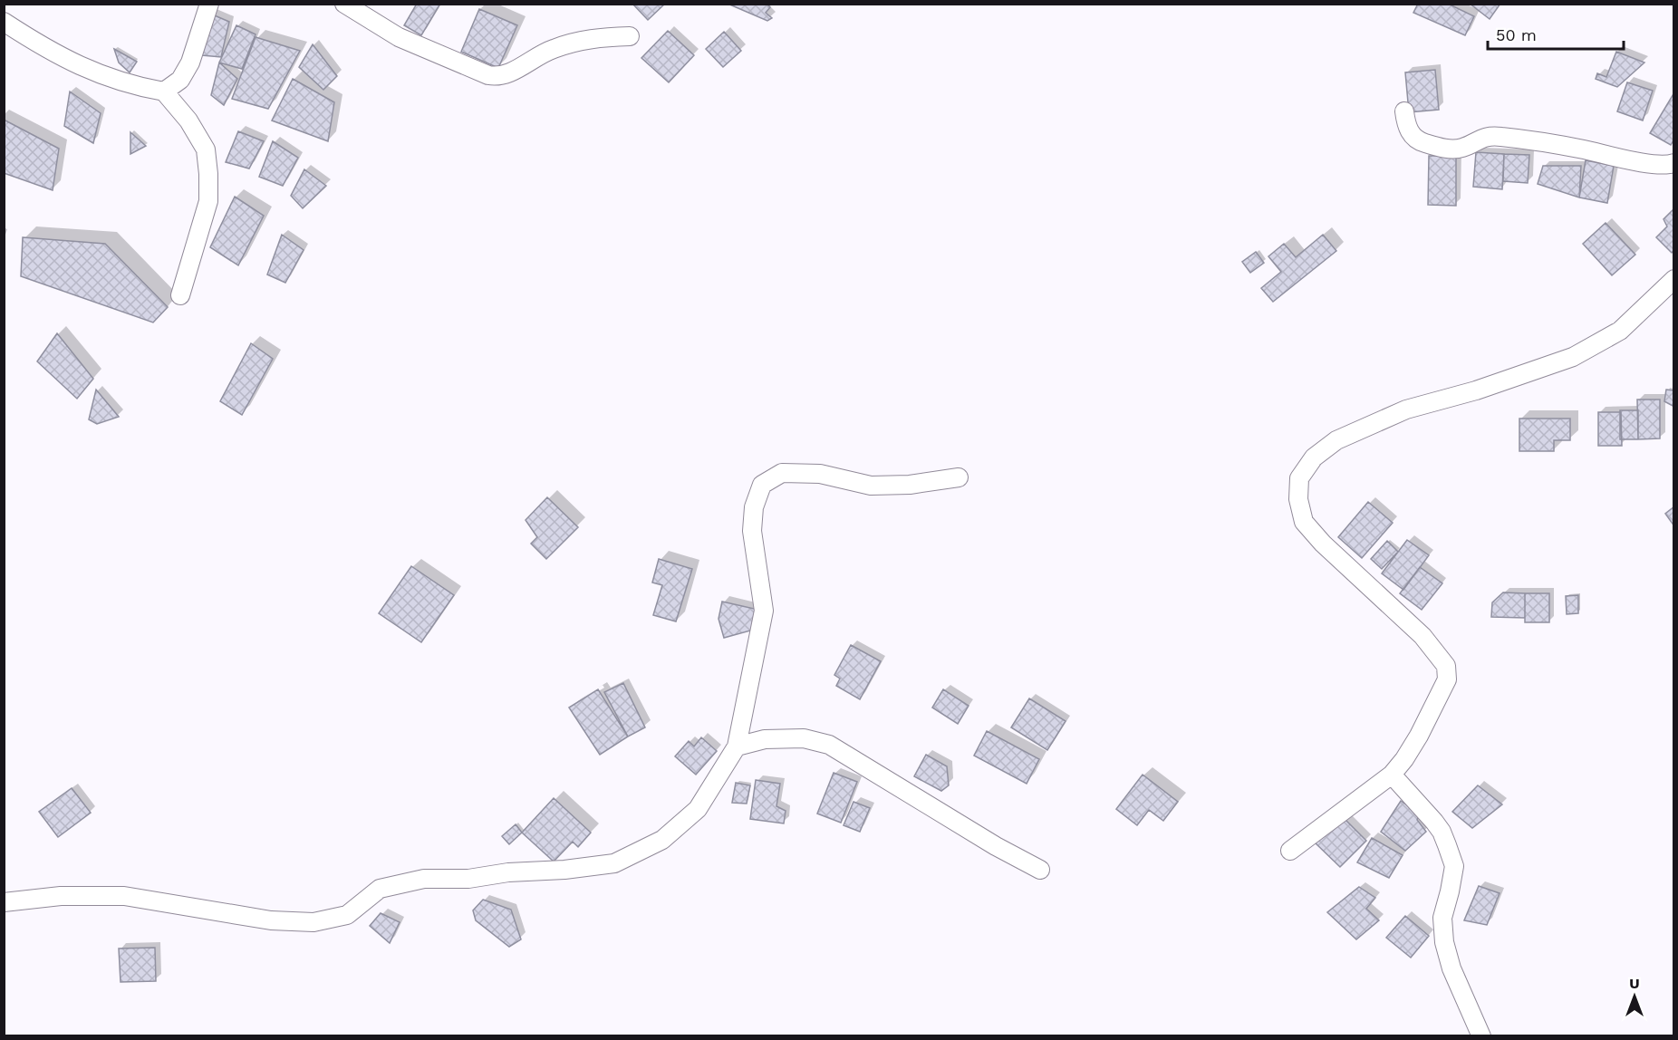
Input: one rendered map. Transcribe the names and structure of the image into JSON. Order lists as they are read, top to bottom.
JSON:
{
  "scale_bar": "50 m",
  "north": "top"
}
